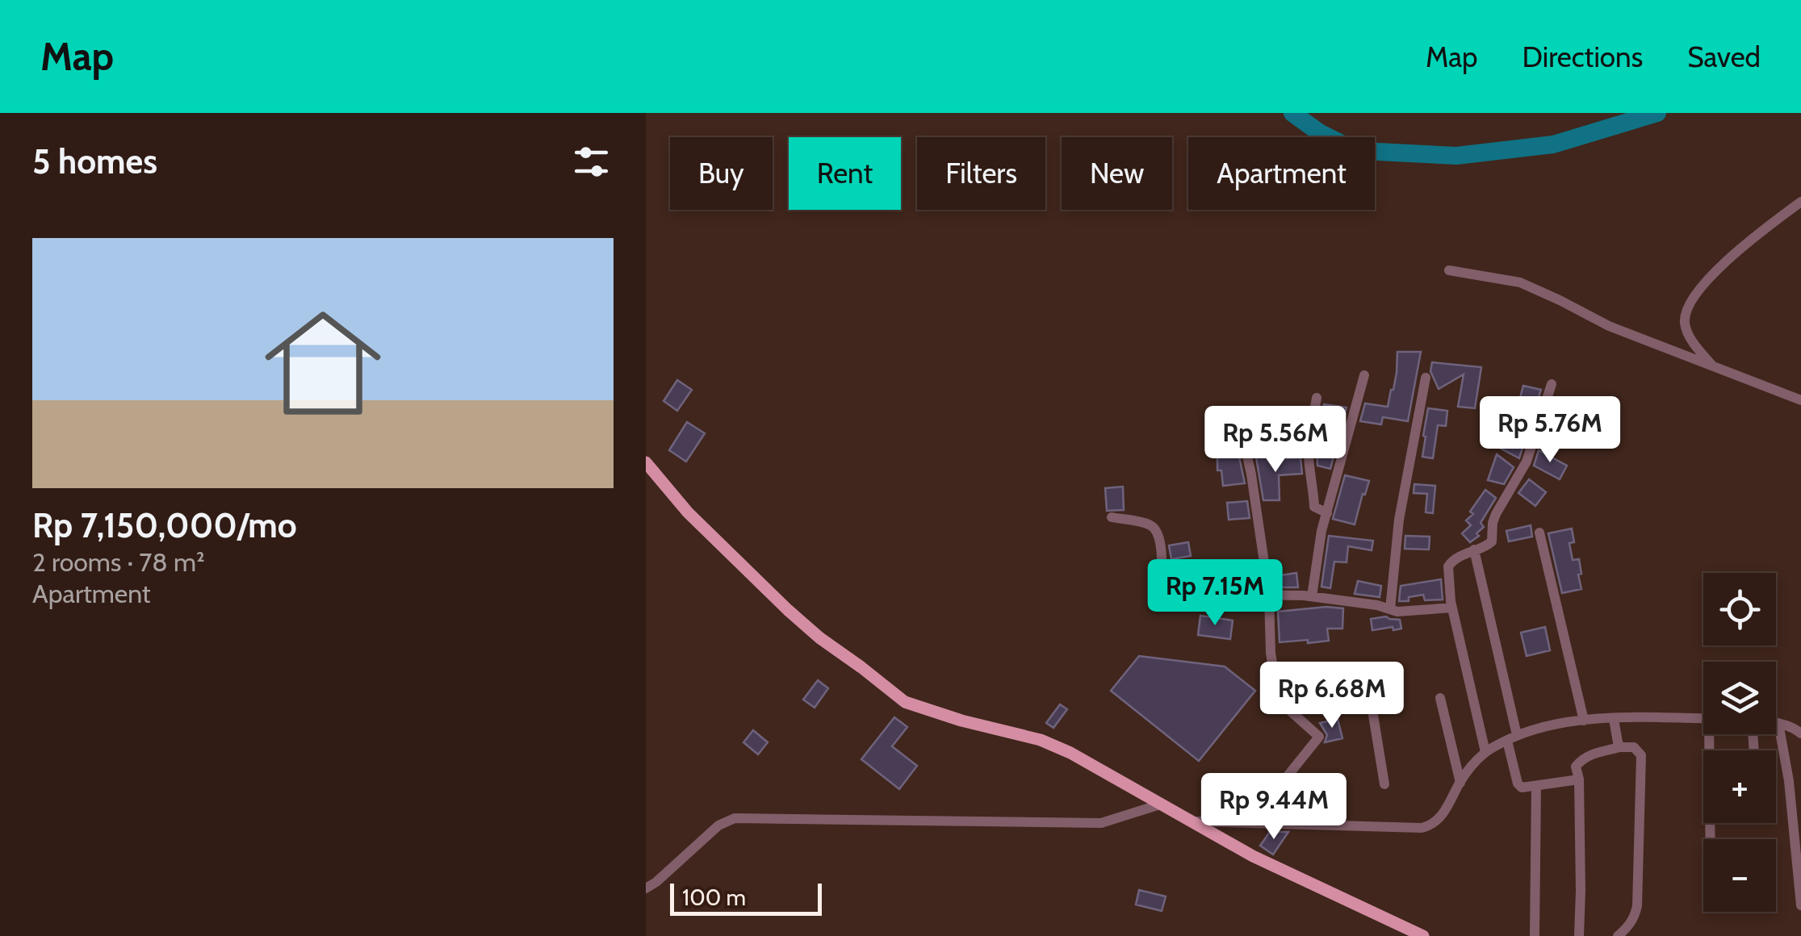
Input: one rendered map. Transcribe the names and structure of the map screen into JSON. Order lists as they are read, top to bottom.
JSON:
{
  "scale_bar": "100 m",
  "page": {
    "header": "Map",
    "nav": ["Map", "Directions", "Saved"],
    "heading": "5 homes",
    "chip": [
      "Buy",
      "Rent",
      "Filters",
      "New",
      "Apartment"
    ],
    "list": [
      {
        "name": "Rp 7,150,000/mo",
        "note": "2 rooms · 78 m² · Apartment"
      }
    ],
    "price": [
      "Rp 5.76M",
      "Rp 5.56M",
      "Rp 7.15M",
      "Rp 6.68M",
      "Rp 9.44M"
    ],
    "map_buttons": ["+", "−"],
    "scale": "100 m"
  }
}
